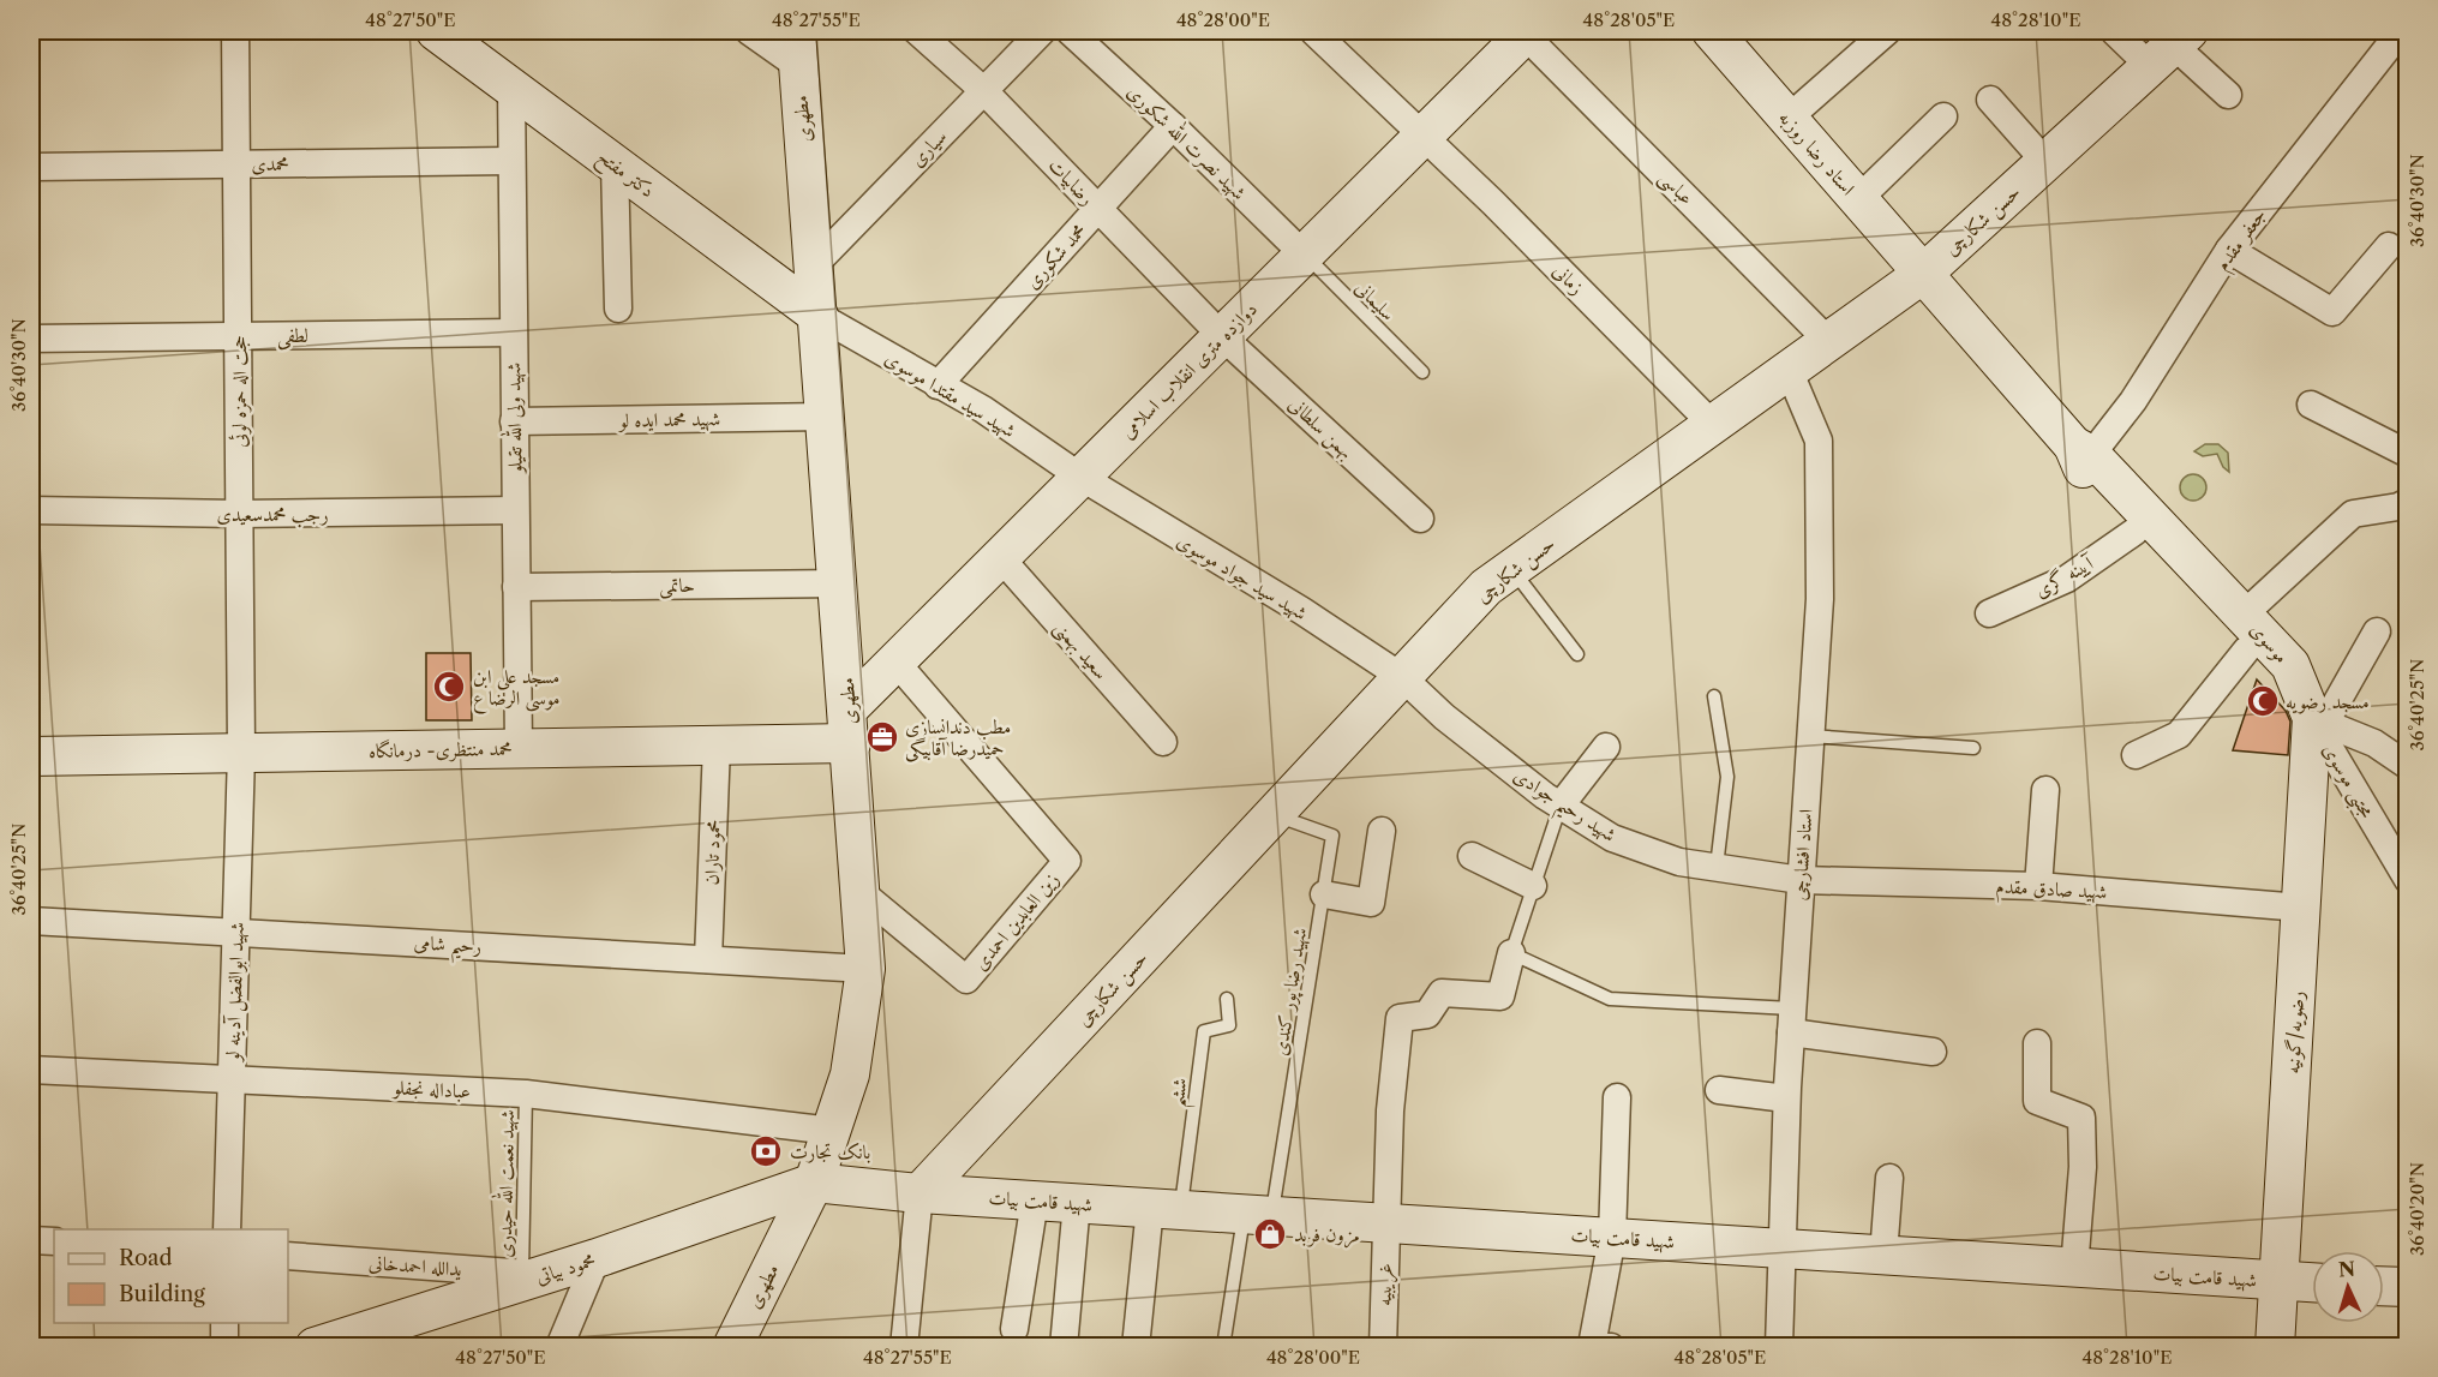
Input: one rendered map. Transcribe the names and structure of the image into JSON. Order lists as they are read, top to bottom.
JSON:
{
  "streets": {
    "street": [
      "مطهری",
      "شهید نصرت الله شکوری",
      "سیاری",
      "استاد رضا روزبه",
      "محمدی",
      "دکتر مفتح",
      "رضابیات",
      "عباسی",
      "حسن شکارچی",
      "جعفر مقدم",
      "محمد شکوری",
      "زمانی",
      "لطفی",
      "دوازده متری انقلاب اسلامی",
      "حجت اله حمزه لوئی",
      "شهید سید مقتدا موسوی",
      "شهید ولی الله تقیلو",
      "شهید محمد ایده لو",
      "بهمن سلطانی",
      "رجب محمدسعیدی",
      "شهید سید جواد موسوی",
      "آیینه گری",
      "حاتمی",
      "موسوی",
      "سعید بهمنی",
      "محمد منتظری- درمانگاه",
      "مجتبی موسوی",
      "شهید رحیم جوادی",
      "محمود تاران",
      "استاد افشارچی",
      "شهید صادق مقدم",
      "زین العابدین احمدی",
      "رحیم شامی",
      "شهید ابوالفضل آدینه لو",
      "رضویه/گونیه",
      "عباداله نجفلو",
      "شهید قامت بیات",
      "یدالله احمدخانی",
      "محمود بیاتی",
      "غریبیه"
    ],
    "lane": [
      "سلیمانی",
      "شهید رضا پور کندی",
      "ششم",
      "شهید نعمت الله حیدری"
    ]
  },
  "crossings": [
    ["مطهری", "سیاری"],
    ["مطهری", "دکتر مفتح"],
    ["مطهری", "دوازده متری انقلاب اسلامی"],
    ["مطهری", "شهید سید مقتدا موسوی"],
    ["مطهری", "شهید محمد ایده لو"],
    ["مطهری", "حاتمی"],
    ["مطهری", "محمد منتظری- درمانگاه"],
    ["مطهری", "زین العابدین احمدی"],
    ["مطهری", "رحیم شامی"],
    ["مطهری", "عباداله نجفلو"],
    ["مطهری", "شهید قامت بیات"],
    ["مطهری", "محمود بیاتی"],
    ["شهید نصرت الله شکوری", "محمد شکوری"],
    ["شهید نصرت الله شکوری", "سلیمانی"],
    ["شهید نصرت الله شکوری", "دوازده متری انقلاب اسلامی"],
    ["سیاری", "رضابیات"],
    ["استاد رضا روزبه", "حسن شکارچی"],
    ["استاد رضا روزبه", "موسوی"],
    ["محمدی", "حجت اله حمزه لوئی"],
    ["محمدی", "شهید ولی الله تقیلو"],
    ["دکتر مفتح", "شهید سید مقتدا موسوی"],
    ["دکتر مفتح", "شهید ولی الله تقیلو"],
    ["رضابیات", "محمد شکوری"],
    ["رضابیات", "دوازده متری انقلاب اسلامی"],
    ["رضابیات", "بهمن سلطانی"],
    ["عباسی", "حسن شکارچی"],
    ["عباسی", "دوازده متری انقلاب اسلامی"],
    ["حسن شکارچی", "زمانی"],
    ["حسن شکارچی", "شهید سید جواد موسوی"],
    ["حسن شکارچی", "موسوی"],
    ["حسن شکارچی", "شهید رحیم جوادی"],
    ["حسن شکارچی", "استاد افشارچی"],
    ["حسن شکارچی", "شهید رضا پور کندی"],
    ["حسن شکارچی", "شهید قامت بیات"],
    ["جعفر مقدم", "موسوی"],
    ["محمد شکوری", "شهید سید مقتدا موسوی"],
    ["زمانی", "دوازده متری انقلاب اسلامی"],
    ["سلیمانی", "دوازده متری انقلاب اسلامی"],
    ["لطفی", "حجت اله حمزه لوئی"],
    ["لطفی", "شهید ولی الله تقیلو"],
    ["دوازده متری انقلاب اسلامی", "شهید سید مقتدا موسوی"],
    ["دوازده متری انقلاب اسلامی", "بهمن سلطانی"],
    ["دوازده متری انقلاب اسلامی", "شهید سید جواد موسوی"],
    ["دوازده متری انقلاب اسلامی", "سعید بهمنی"],
    ["دوازده متری انقلاب اسلامی", "محمد منتظری- درمانگاه"],
    ["دوازده متری انقلاب اسلامی", "زین العابدین احمدی"],
    ["حجت اله حمزه لوئی", "رجب محمدسعیدی"],
    ["حجت اله حمزه لوئی", "محمد منتظری- درمانگاه"],
    ["حجت اله حمزه لوئی", "شهید ابوالفضل آدینه لو"],
    ["شهید سید مقتدا موسوی", "شهید سید جواد موسوی"],
    ["شهید ولی الله تقیلو", "شهید محمد ایده لو"],
    ["شهید ولی الله تقیلو", "رجب محمدسعیدی"],
    ["شهید ولی الله تقیلو", "حاتمی"],
    ["شهید ولی الله تقیلو", "محمد منتظری- درمانگاه"],
    ["شهید سید جواد موسوی", "شهید رحیم جوادی"],
    ["آیینه گری", "موسوی"],
    ["موسوی", "مجتبی موسوی"],
    ["موسوی", "رضویه/گونیه"],
    ["محمد منتظری- درمانگاه", "محمود تاران"],
    ["محمد منتظری- درمانگاه", "شهید ابوالفضل آدینه لو"],
    ["مجتبی موسوی", "رضویه/گونیه"],
    ["شهید رحیم جوادی", "استاد افشارچی"],
    ["شهید رحیم جوادی", "شهید صادق مقدم"],
    ["محمود تاران", "رحیم شامی"],
    ["استاد افشارچی", "شهید صادق مقدم"],
    ["استاد افشارچی", "شهید قامت بیات"],
    ["شهید صادق مقدم", "رضویه/گونیه"],
    ["رحیم شامی", "شهید ابوالفضل آدینه لو"],
    ["شهید ابوالفضل آدینه لو", "عباداله نجفلو"],
    ["شهید رضا پور کندی", "شهید قامت بیات"],
    ["رضویه/گونیه", "شهید قامت بیات"],
    ["عباداله نجفلو", "شهید نعمت الله حیدری"],
    ["ششم", "شهید قامت بیات"],
    ["شهید نعمت الله حیدری", "یدالله احمدخانی"],
    ["شهید نعمت الله حیدری", "محمود بیاتی"],
    ["شهید قامت بیات", "محمود بیاتی"],
    ["شهید قامت بیات", "غریبیه"],
    ["یدالله احمدخانی", "محمود بیاتی"]
  ],
  "places": {
    "mosque": ["مسجد علی ابن موسی الرضا ع", "مسجد رضویه"],
    "office": ["مطب دندانسازی حمیدرضا آقابیگی"],
    "bank": ["بانک تجارت"],
    "shop": ["مزون فربد"]
  },
  "legend": ["Road", "Building"],
  "north": "top",
  "coordinates": [
    "48°27'50\"E",
    "48°27'55\"E",
    "48°28'00\"E",
    "48°28'05\"E",
    "48°28'10\"E",
    "36°40'30\"N",
    "36°40'25\"N",
    "36°40'20\"N"
  ]
}
